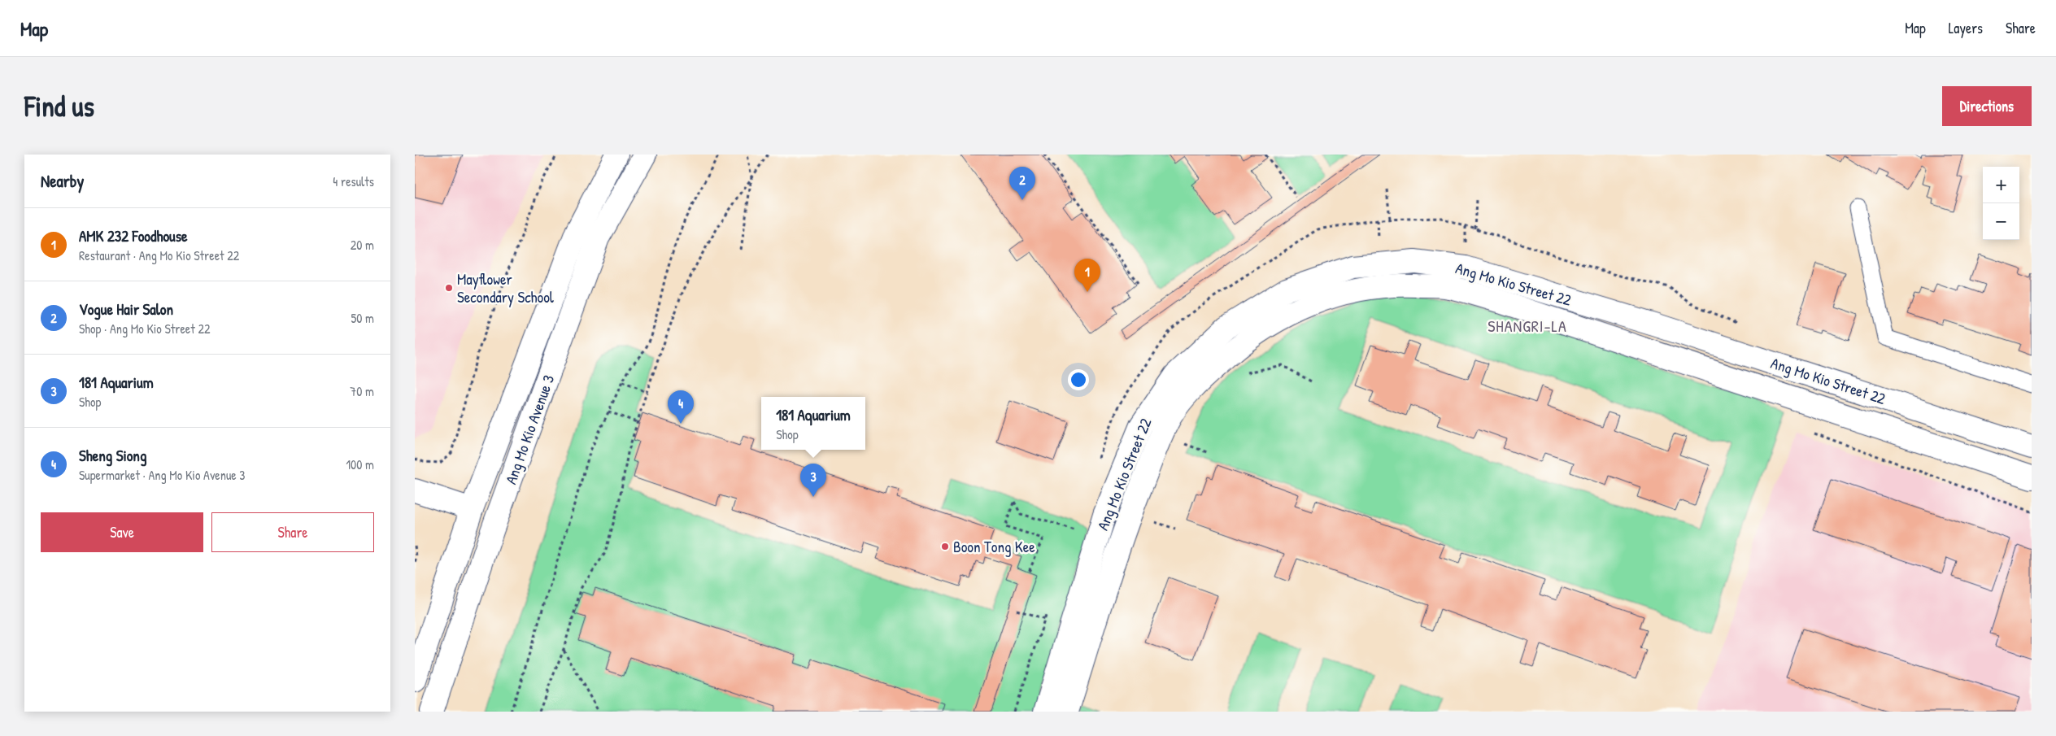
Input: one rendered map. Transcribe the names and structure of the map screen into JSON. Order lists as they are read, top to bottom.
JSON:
{
  "streets": {
    "street": ["Ang Mo Kio Street 22", "Ang Mo Kio Avenue 3"]
  },
  "districts": ["SHANGRI-LA"],
  "places": ["Mayflower Secondary School", "Boon Tong Kee"],
  "page": {
    "header": "Map",
    "nav": ["Map", "Layers", "Share"],
    "buttons": [
      "Directions",
      ["Save", "Share"]
    ],
    "title": "Find us",
    "heading": ["Nearby", "4 results"],
    "map_buttons": ["+", "−"],
    "pins": [
      "2",
      "1",
      "4",
      "3"
    ],
    "list": [
      {
        "mark": "1",
        "name": "AMK 232 Foodhouse",
        "note": "Restaurant · Ang Mo Kio Street 22",
        "value": "20 m"
      },
      {
        "mark": "2",
        "name": "Vogue Hair Salon",
        "note": "Shop · Ang Mo Kio Street 22",
        "value": "50 m"
      },
      {
        "mark": "3",
        "name": "181 Aquarium",
        "note": "Shop",
        "value": "70 m"
      },
      {
        "mark": "4",
        "name": "Sheng Siong",
        "note": "Supermarket · Ang Mo Kio Avenue 3",
        "value": "100 m"
      }
    ],
    "popup": ["181 Aquarium", "Shop"]
  }
}
